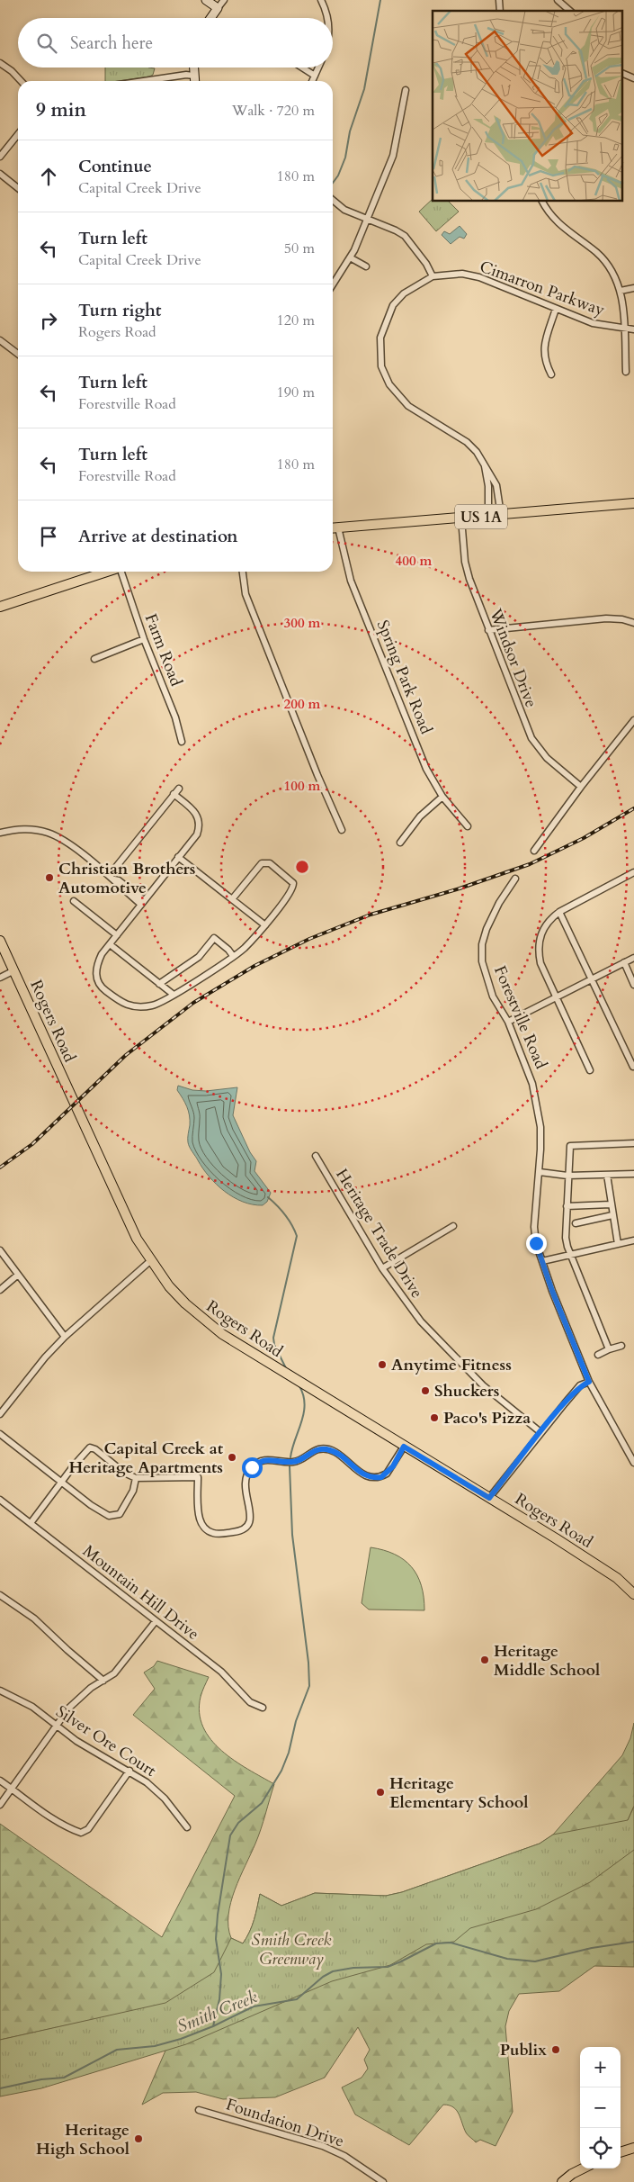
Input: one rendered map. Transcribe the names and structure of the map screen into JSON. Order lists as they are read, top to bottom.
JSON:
{
  "streets": {
    "main road": ["US 1A", "Rogers Road"],
    "street": [
      "Cimarron Parkway",
      "Farm Road",
      "Windsor Drive",
      "Spring Park Road",
      "Forestville Road",
      "Heritage Trade Drive",
      "Mountain Hill Drive",
      "Silver Ore Court",
      "Foundation Drive"
    ]
  },
  "crossings": [
    ["Cimarron Parkway", "US 1A"],
    ["US 1A", "Windsor Drive"],
    ["US 1A", "Spring Park Road"]
  ],
  "water": ["Smith Creek"],
  "parks": ["Smith Creek Greenway"],
  "places": [
    "Christian Brothers Automotive",
    "Anytime Fitness",
    "Shuckers",
    "Paco's Pizza",
    "Capital Creek at Heritage Apartments",
    "Heritage Middle School",
    "Heritage Elementary School",
    "Publix",
    "Heritage High School"
  ],
  "page": {
    "search": "Search here",
    "heading": ["9 min", "Walk · 720 m"],
    "list": [
      ["Continue", "Capital Creek Drive", "180 m"],
      ["Turn left", "Capital Creek Drive", "50 m"],
      ["Turn right", "Rogers Road", "120 m"],
      ["Turn left", "Forestville Road", "190 m"],
      ["Turn left", "Forestville Road", "180 m"],
      "Arrive at destination"
    ],
    "map_buttons": ["+", "−"]
  },
  "rings": [
    "400 m",
    "300 m",
    "200 m",
    "100 m"
  ]
}
